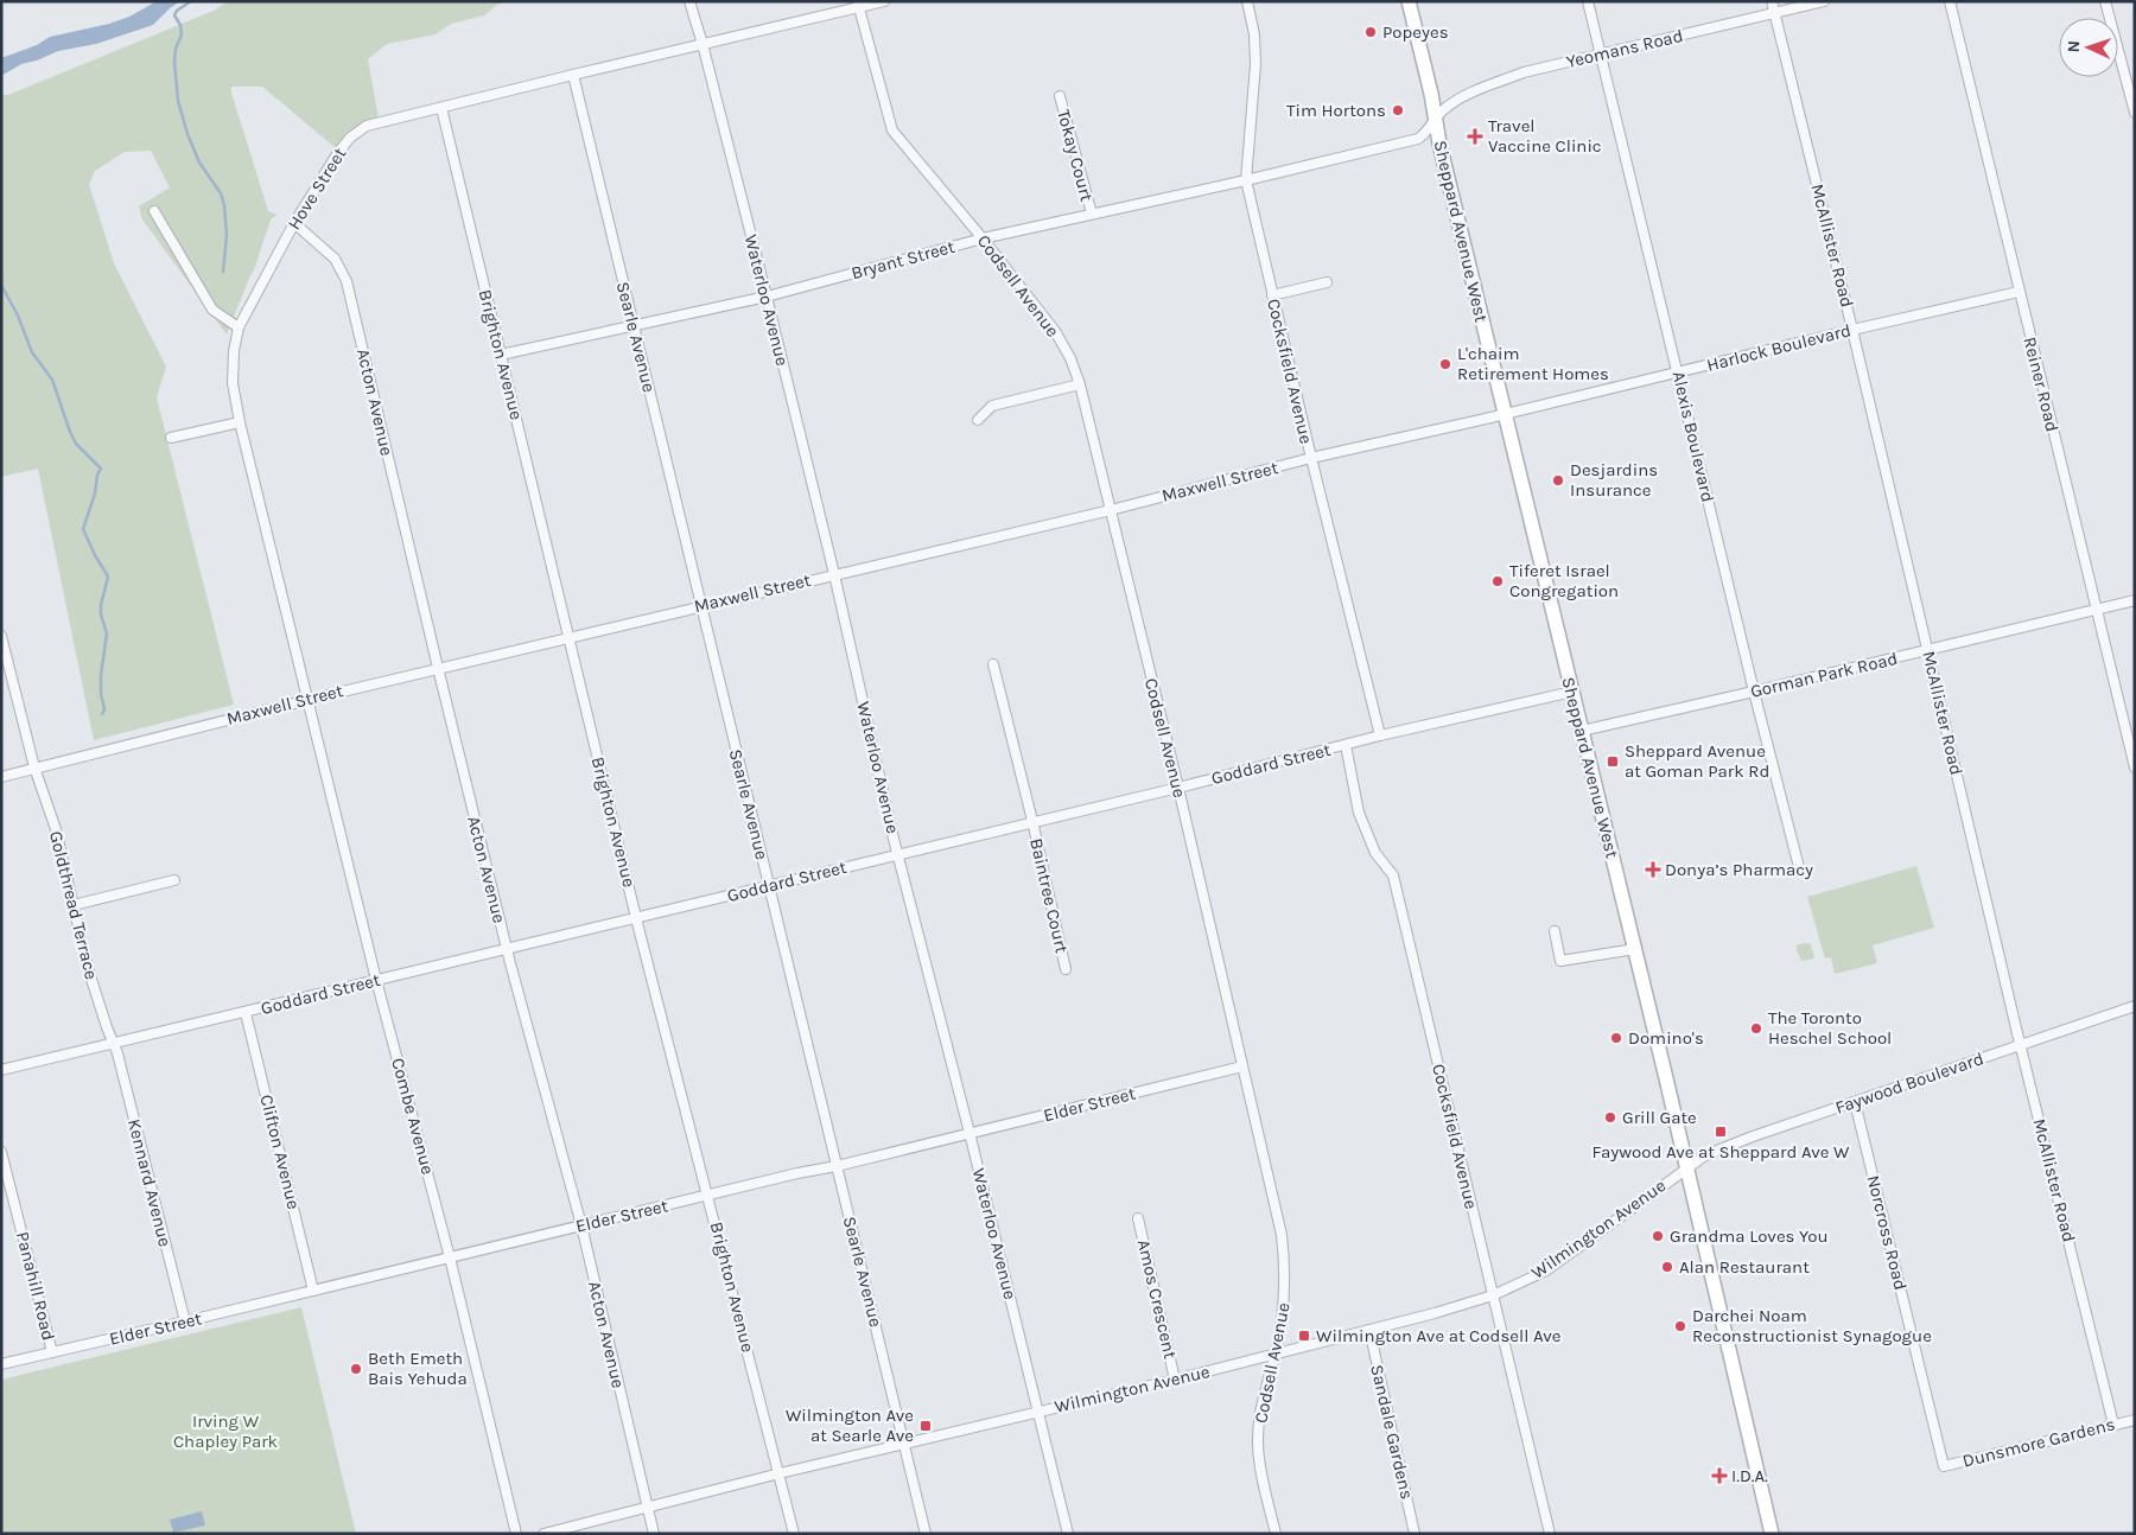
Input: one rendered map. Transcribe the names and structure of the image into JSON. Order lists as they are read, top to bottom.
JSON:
{
  "streets": {
    "main road": ["Sheppard Avenue West"],
    "street": [
      "Yeomans Road",
      "Tokay Court",
      "Hove Street",
      "McAllister Road",
      "Bryant Street",
      "Codsell Avenue",
      "Waterloo Avenue",
      "Searle Avenue",
      "Harlock Boulevard",
      "Brighton Avenue",
      "Cocksfield Avenue",
      "Reiner Road",
      "Acton Avenue",
      "Alexis Boulevard",
      "Maxwell Street",
      "Gorman Park Road",
      "Goddard Street",
      "Baintree Court",
      "Goldthread Terrace",
      "Faywood Boulevard",
      "Elder Street",
      "Combe Avenue",
      "Clifton Avenue",
      "Kennard Avenue",
      "Wilmington Avenue",
      "Norcross Road",
      "Panahill Road",
      "Amos Crescent",
      "Sandale Gardens",
      "Dunsmore Gardens"
    ]
  },
  "crossings": [
    ["Yeomans Road", "Sheppard Avenue West"],
    ["Yeomans Road", "McAllister Road"],
    ["Yeomans Road", "Bryant Street"],
    ["Yeomans Road", "Alexis Boulevard"],
    ["Tokay Court", "Bryant Street"],
    ["Hove Street", "Codsell Avenue"],
    ["Hove Street", "Waterloo Avenue"],
    ["Hove Street", "Searle Avenue"],
    ["Hove Street", "Brighton Avenue"],
    ["Hove Street", "Acton Avenue"],
    ["Hove Street", "Maxwell Street"],
    ["Hove Street", "Combe Avenue"],
    ["Sheppard Avenue West", "Bryant Street"],
    ["Sheppard Avenue West", "Harlock Boulevard"],
    ["Sheppard Avenue West", "Maxwell Street"],
    ["Sheppard Avenue West", "Gorman Park Road"],
    ["Sheppard Avenue West", "Goddard Street"],
    ["Sheppard Avenue West", "Faywood Boulevard"],
    ["Sheppard Avenue West", "Wilmington Avenue"],
    ["McAllister Road", "Harlock Boulevard"],
    ["McAllister Road", "Gorman Park Road"],
    ["McAllister Road", "Faywood Boulevard"],
    ["McAllister Road", "Dunsmore Gardens"],
    ["Bryant Street", "Codsell Avenue"],
    ["Bryant Street", "Waterloo Avenue"],
    ["Bryant Street", "Searle Avenue"],
    ["Bryant Street", "Brighton Avenue"],
    ["Bryant Street", "Cocksfield Avenue"],
    ["Codsell Avenue", "Maxwell Street"],
    ["Codsell Avenue", "Goddard Street"],
    ["Codsell Avenue", "Elder Street"],
    ["Codsell Avenue", "Wilmington Avenue"],
    ["Waterloo Avenue", "Maxwell Street"],
    ["Waterloo Avenue", "Goddard Street"],
    ["Waterloo Avenue", "Elder Street"],
    ["Waterloo Avenue", "Wilmington Avenue"],
    ["Searle Avenue", "Maxwell Street"],
    ["Searle Avenue", "Goddard Street"],
    ["Searle Avenue", "Elder Street"],
    ["Searle Avenue", "Wilmington Avenue"],
    ["Harlock Boulevard", "Reiner Road"],
    ["Harlock Boulevard", "Alexis Boulevard"],
    ["Harlock Boulevard", "Maxwell Street"],
    ["Brighton Avenue", "Maxwell Street"],
    ["Brighton Avenue", "Goddard Street"],
    ["Brighton Avenue", "Elder Street"],
    ["Brighton Avenue", "Wilmington Avenue"],
    ["Cocksfield Avenue", "Maxwell Street"],
    ["Cocksfield Avenue", "Goddard Street"],
    ["Cocksfield Avenue", "Wilmington Avenue"],
    ["Reiner Road", "Gorman Park Road"],
    ["Acton Avenue", "Maxwell Street"],
    ["Acton Avenue", "Goddard Street"],
    ["Acton Avenue", "Elder Street"],
    ["Acton Avenue", "Wilmington Avenue"],
    ["Alexis Boulevard", "Gorman Park Road"],
    ["Maxwell Street", "Goldthread Terrace"],
    ["Maxwell Street", "Combe Avenue"],
    ["Goddard Street", "Baintree Court"],
    ["Goddard Street", "Goldthread Terrace"],
    ["Goddard Street", "Combe Avenue"],
    ["Goddard Street", "Clifton Avenue"],
    ["Goddard Street", "Kennard Avenue"],
    ["Goldthread Terrace", "Kennard Avenue"],
    ["Faywood Boulevard", "Wilmington Avenue"],
    ["Faywood Boulevard", "Norcross Road"],
    ["Elder Street", "Combe Avenue"],
    ["Elder Street", "Clifton Avenue"],
    ["Elder Street", "Kennard Avenue"],
    ["Elder Street", "Panahill Road"],
    ["Wilmington Avenue", "Amos Crescent"],
    ["Wilmington Avenue", "Sandale Gardens"],
    ["Norcross Road", "Dunsmore Gardens"]
  ],
  "parks": ["Irving W Chapley Park"],
  "places": {
    "other": [
      "Popeyes",
      "Tim Hortons",
      "L'chaim Retirement Homes",
      "Desjardins Insurance",
      "Tiferet Israel Congregation",
      "The Toronto Heschel School",
      "Domino's",
      "Grill Gate",
      "Grandma Loves You",
      "Alan Restaurant",
      "Darchei Noam Reconstructionist Synagogue",
      "Beth Emeth Bais Yehuda"
    ],
    "health": ["Travel Vaccine Clinic", "Donya’s Pharmacy", "I.D.A."],
    "transit": [
      "Sheppard Avenue at Goman Park Rd",
      "Faywood Ave at Sheppard Ave W",
      "Wilmington Ave at Codsell Ave",
      "Wilmington Ave at Searle Ave"
    ]
  },
  "north": "left"
}
